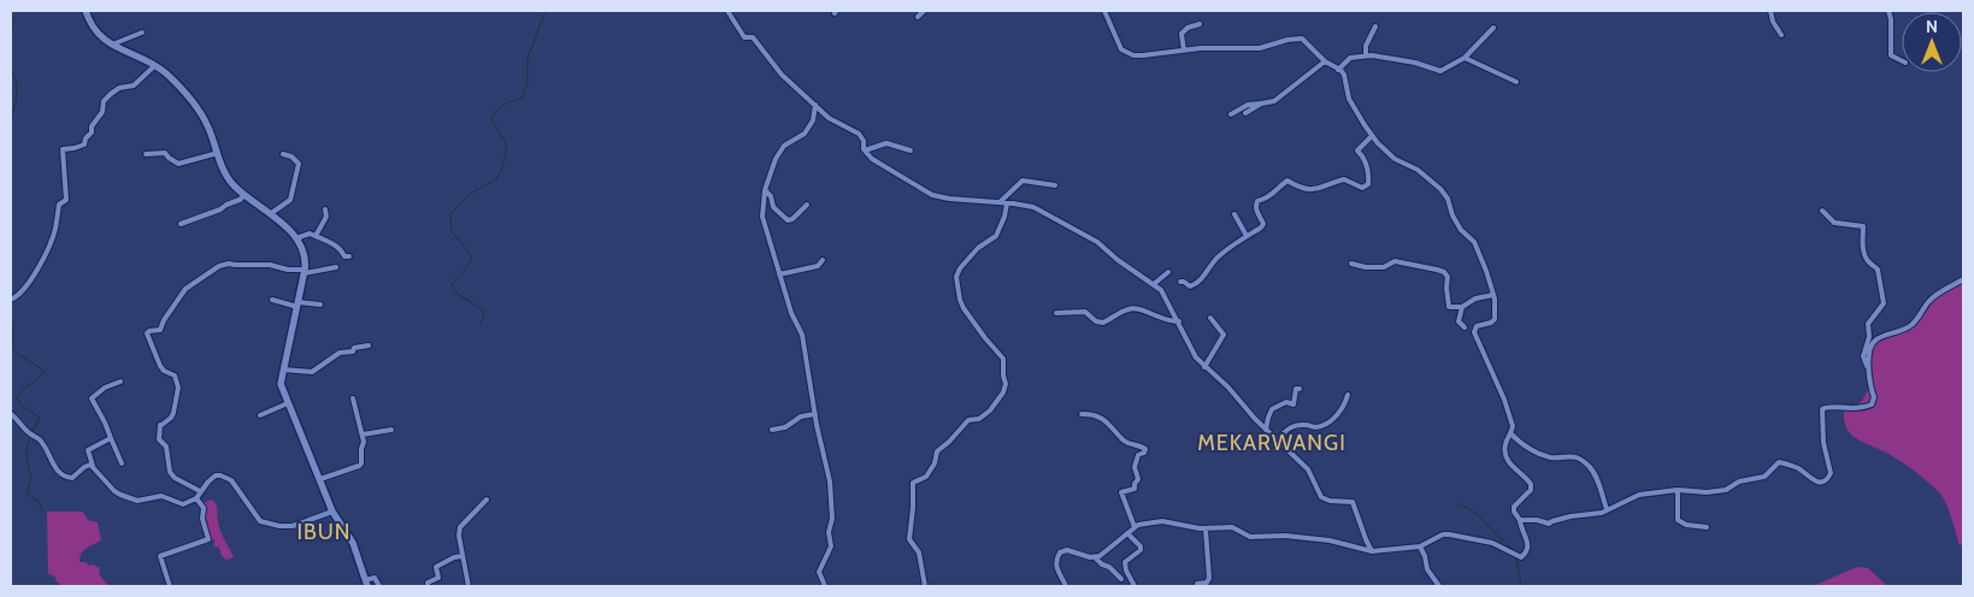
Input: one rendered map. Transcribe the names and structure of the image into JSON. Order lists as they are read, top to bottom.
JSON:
{
  "districts": ["MEKARWANGI", "IBUN"],
  "north": "top"
}
